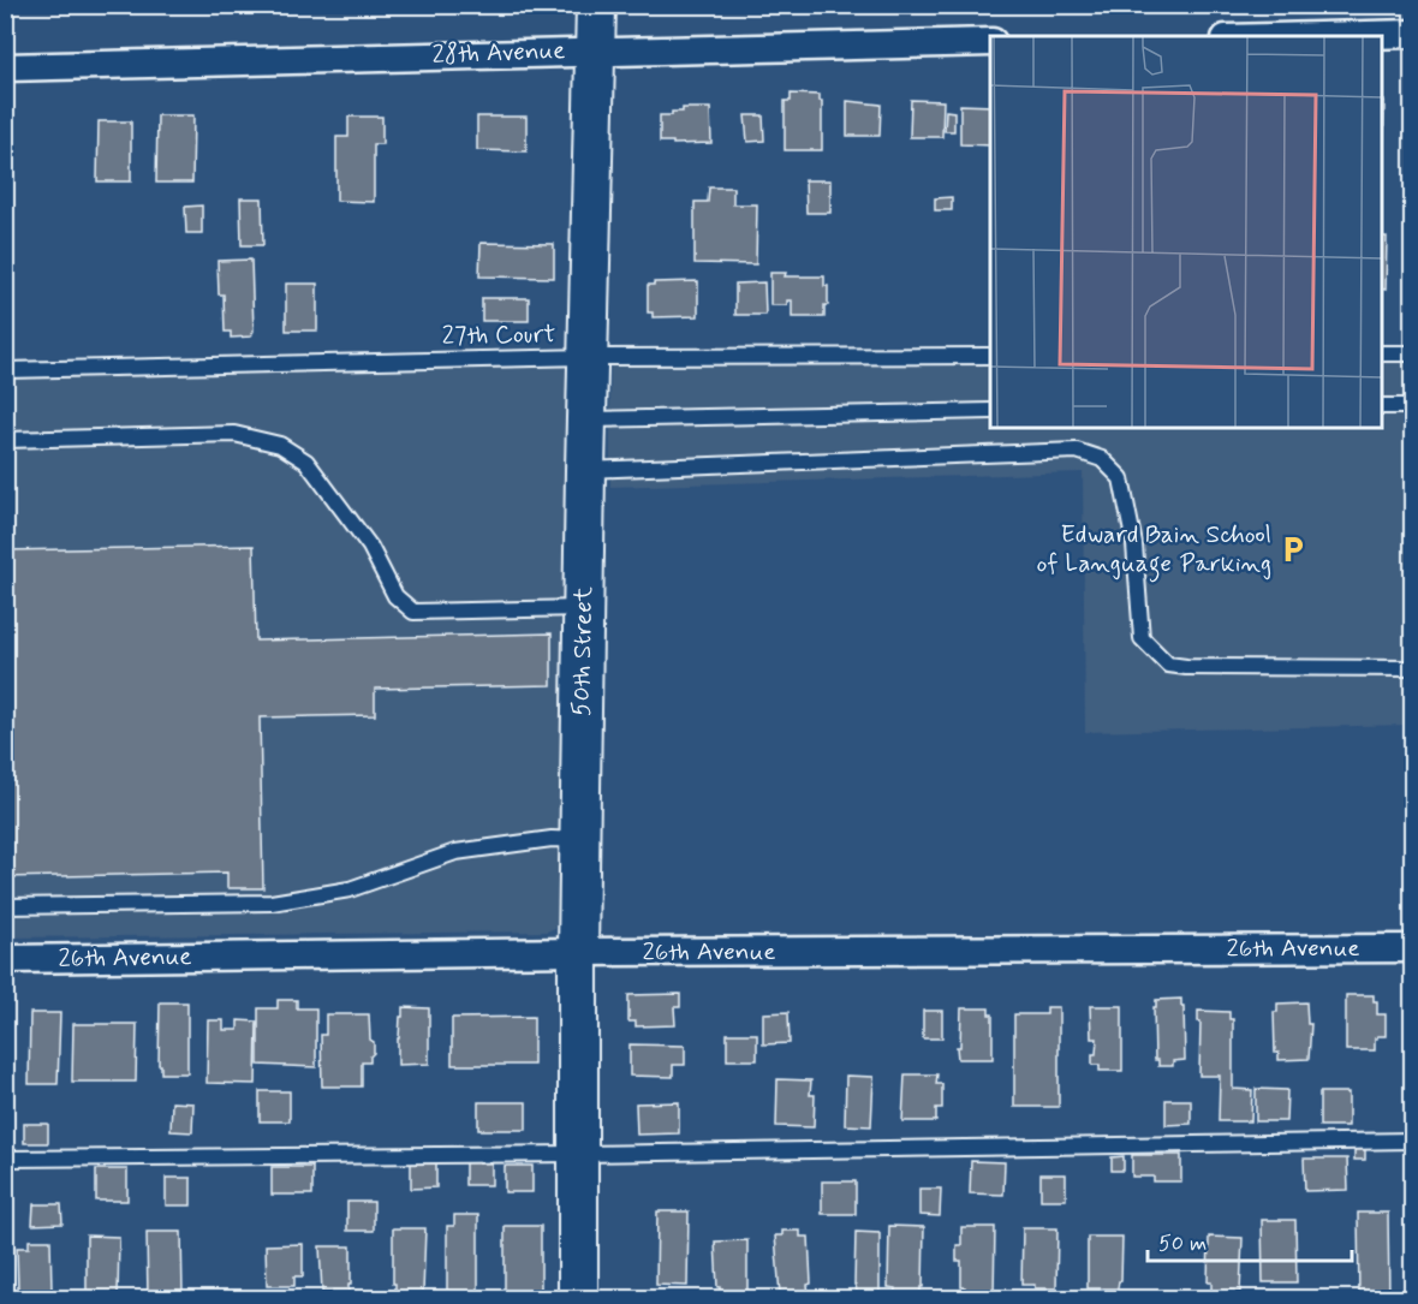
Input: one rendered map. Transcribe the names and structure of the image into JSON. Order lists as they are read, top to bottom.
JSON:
{
  "streets": {
    "street": ["28th Avenue", "50th Street", "26th Avenue"],
    "lane": ["27th Court"]
  },
  "crossings": [
    ["28th Avenue", "50th Street"],
    ["27th Court", "50th Street"],
    ["50th Street", "26th Avenue"]
  ],
  "places": {
    "parking": ["Edward Bain School of Language Parking"]
  },
  "scale_bar": "50 m"
}
